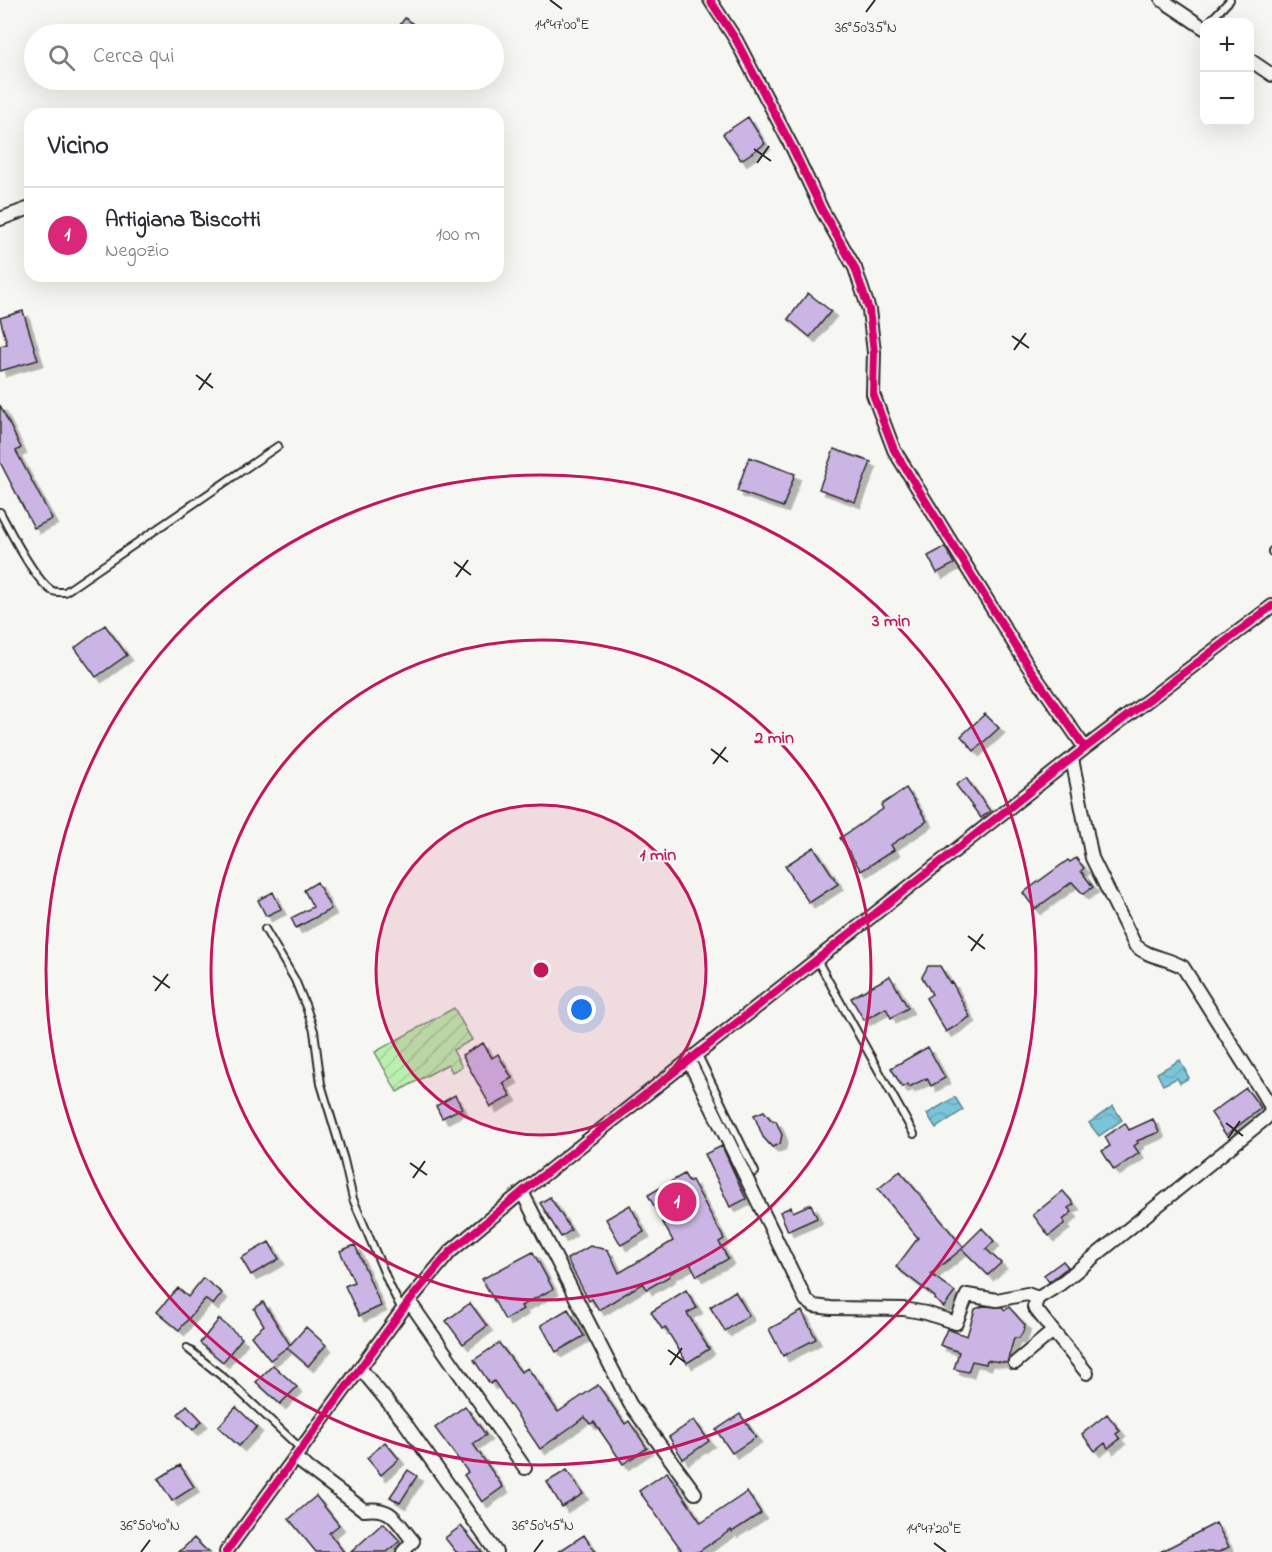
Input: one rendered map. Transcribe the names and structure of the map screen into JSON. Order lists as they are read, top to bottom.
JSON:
{
  "page": {
    "map_buttons": ["+", "−"],
    "search": "Cerca qui",
    "heading": "Vicino",
    "list": [
      {
        "mark": "1",
        "name": "Artigiana Biscotti",
        "note": "Negozio",
        "value": "100 m"
      }
    ],
    "pins": "1"
  },
  "coordinates": [
    "14°47'00\"E",
    "36°50'35\"N",
    "36°50'40\"N",
    "36°50'45\"N",
    "14°47'20\"E"
  ],
  "rings": ["3 min", "2 min", "1 min"]
}
